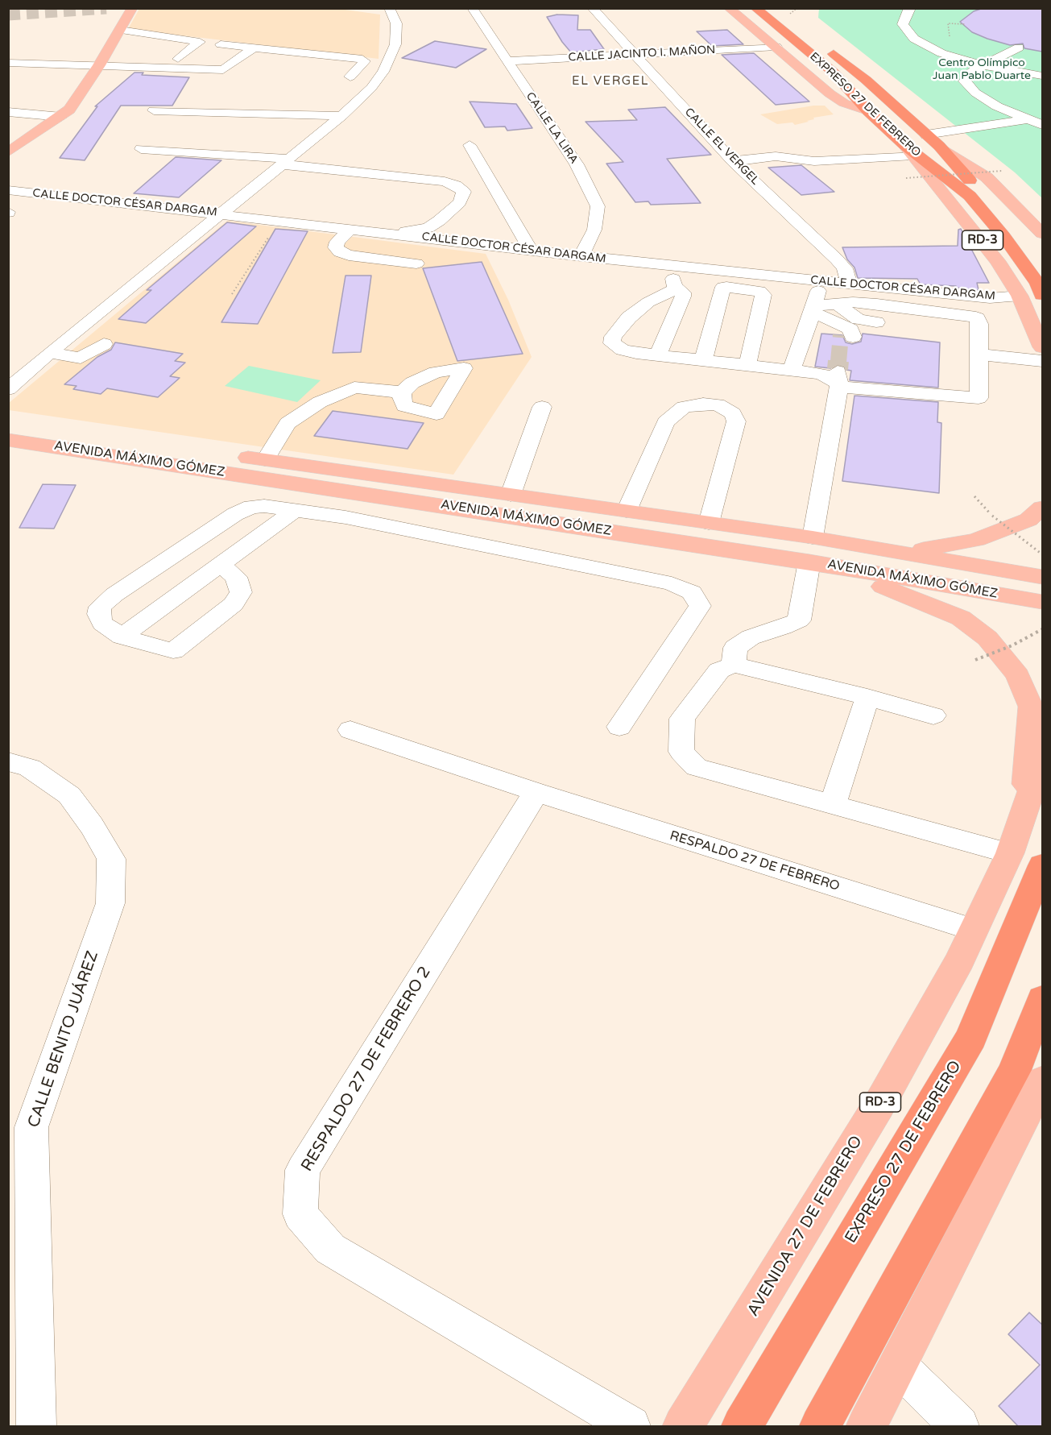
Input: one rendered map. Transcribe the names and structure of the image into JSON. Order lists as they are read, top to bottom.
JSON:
{
  "streets": {
    "highway": ["EXPRESO 27 DE FEBRERO", "RD-3"],
    "main road": ["AVENIDA MÁXIMO GÓMEZ", "AVENIDA 27 DE FEBRERO"],
    "street": [
      "CALLE JACINTO I. MAÑON",
      "CALLE LA LIRA",
      "CALLE EL VERGEL",
      "CALLE DOCTOR CÉSAR DARGAM",
      "RESPALDO 27 DE FEBRERO",
      "CALLE BENITO JUÁREZ",
      "RESPALDO 27 DE FEBRERO 2"
    ]
  },
  "crossings": [
    ["CALLE JACINTO I. MAÑON", "CALLE LA LIRA"],
    ["CALLE JACINTO I. MAÑON", "CALLE EL VERGEL"],
    ["CALLE JACINTO I. MAÑON", "RD-3"],
    ["EXPRESO 27 DE FEBRERO", "RD-3"],
    ["CALLE LA LIRA", "CALLE DOCTOR CÉSAR DARGAM"],
    ["CALLE EL VERGEL", "CALLE DOCTOR CÉSAR DARGAM"],
    ["CALLE DOCTOR CÉSAR DARGAM", "RD-3"],
    ["RESPALDO 27 DE FEBRERO", "RESPALDO 27 DE FEBRERO 2"],
    ["RESPALDO 27 DE FEBRERO", "AVENIDA 27 DE FEBRERO"]
  ],
  "districts": ["EL VERGEL"],
  "parks": ["Centro Olímpico Juan Pablo Duarte"]
}
